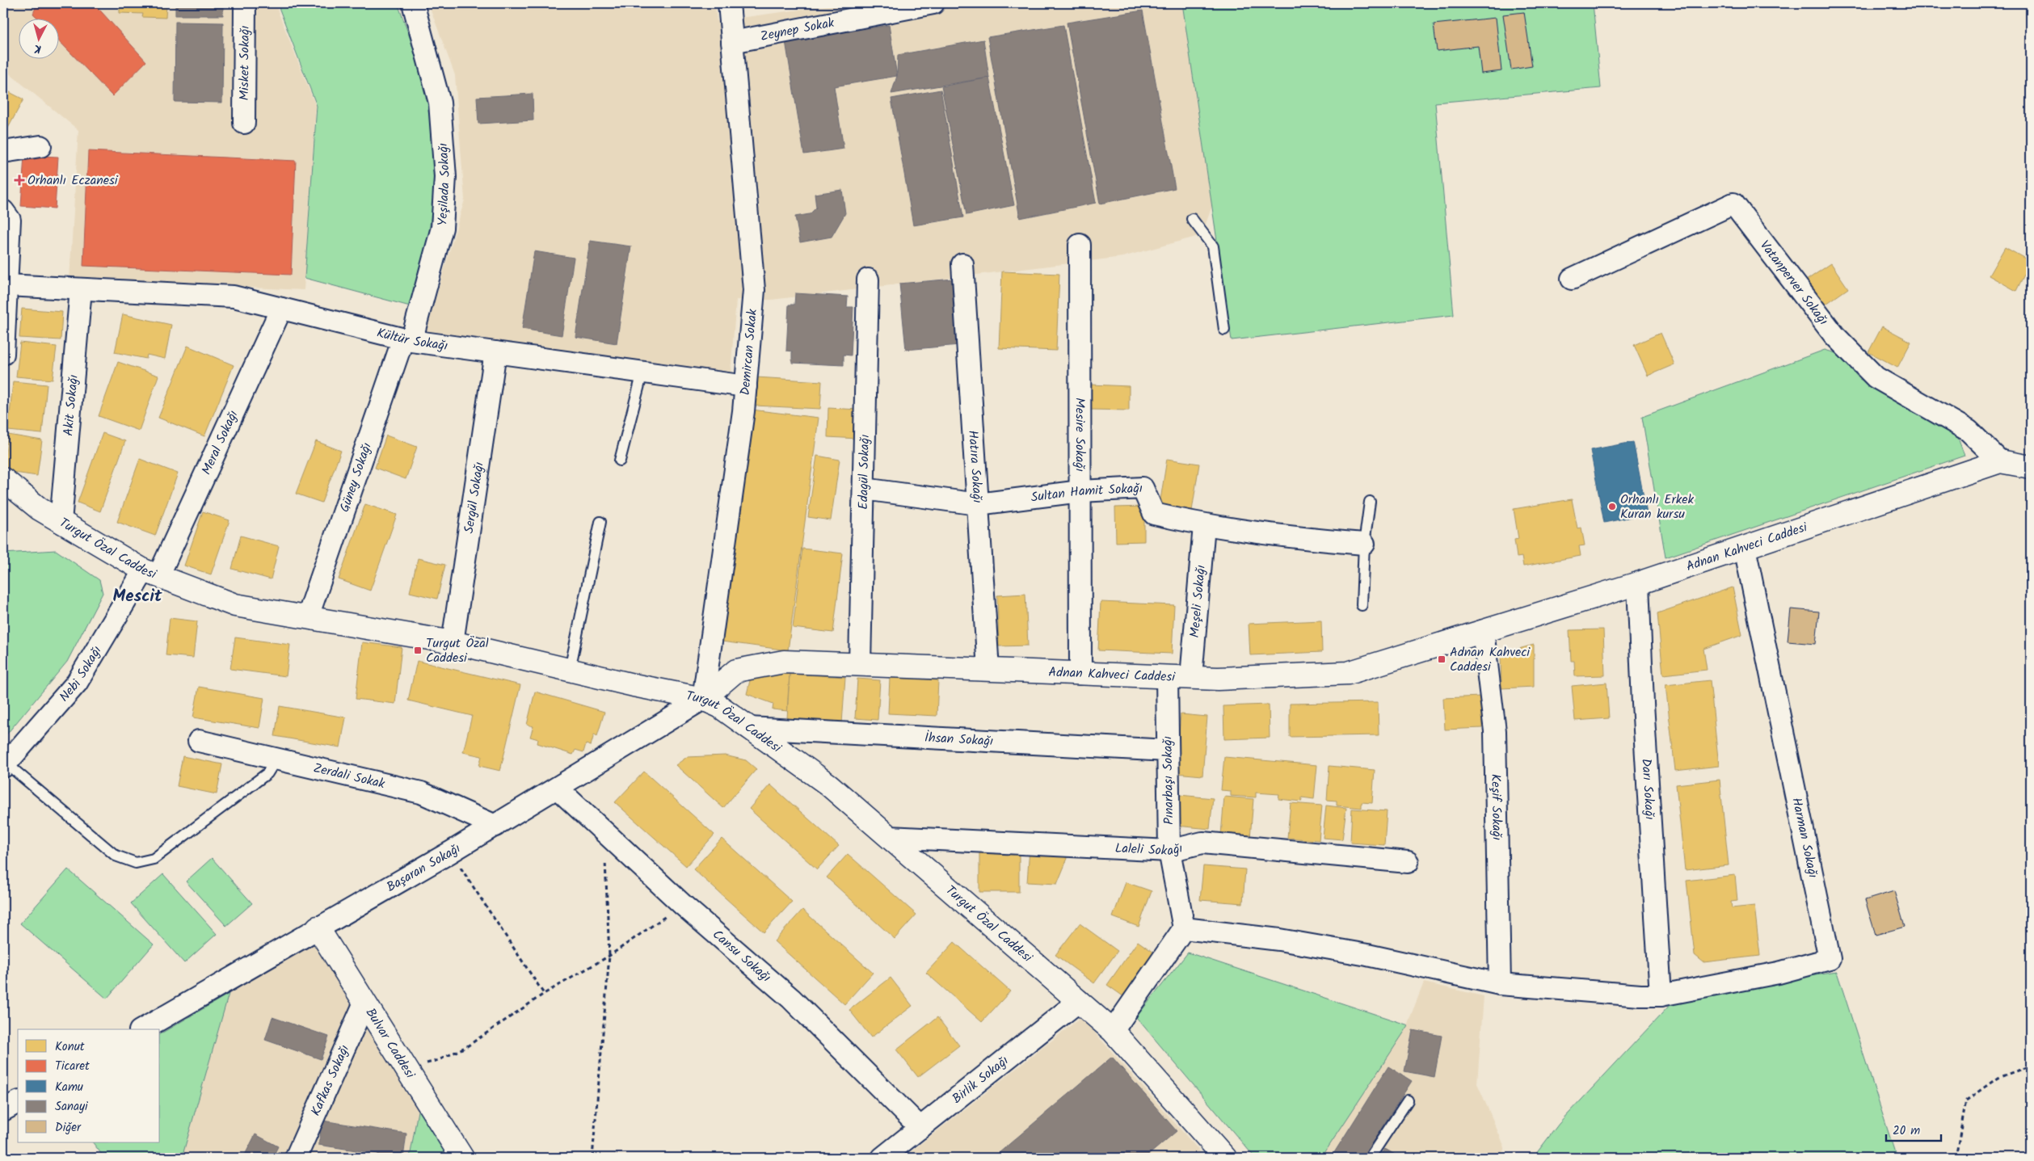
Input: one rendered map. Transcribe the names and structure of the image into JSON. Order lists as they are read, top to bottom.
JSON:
{
  "streets": {
    "street": [
      "Zeynep Sokak",
      "Misket Sokağı",
      "Yeşilada Sokağı",
      "Vatanperver Sokağı",
      "Kültür Sokağı",
      "Demircan Sokak",
      "Akit Sokağı",
      "Mesire Sokağı",
      "Meral Sokağı",
      "Hatıra Sokağı",
      "Edagül Sokağı",
      "Güney Sokağı",
      "Sultan Hamit Sokağı",
      "Sergül Sokağı",
      "Adnan Kahveci Caddesi",
      "Turgut Özal Caddesi",
      "Meşeli Sokağı",
      "Nebi Sokağı",
      "İhsan Sokağı",
      "Zerdali Sokak",
      "Pınarbaşı Sokağı",
      "Darı Sokağı",
      "Keşif Sokağı",
      "Harman Sokağı",
      "Laleli Sokağı",
      "Başaran Sokağı",
      "Cansu Sokağı",
      "Bulvar Caddesi",
      "Birlik Sokağı",
      "Kafkas Sokağı"
    ]
  },
  "crossings": [
    ["Zeynep Sokak", "Demircan Sokak"],
    ["Yeşilada Sokağı", "Kültür Sokağı"],
    ["Yeşilada Sokağı", "Güney Sokağı"],
    ["Vatanperver Sokağı", "Adnan Kahveci Caddesi"],
    ["Kültür Sokağı", "Demircan Sokak"],
    ["Kültür Sokağı", "Akit Sokağı"],
    ["Kültür Sokağı", "Meral Sokağı"],
    ["Kültür Sokağı", "Güney Sokağı"],
    ["Kültür Sokağı", "Sergül Sokağı"],
    ["Demircan Sokak", "Adnan Kahveci Caddesi"],
    ["Demircan Sokak", "Turgut Özal Caddesi"],
    ["Demircan Sokak", "Başaran Sokağı"],
    ["Akit Sokağı", "Turgut Özal Caddesi"],
    ["Mesire Sokağı", "Sultan Hamit Sokağı"],
    ["Mesire Sokağı", "Adnan Kahveci Caddesi"],
    ["Meral Sokağı", "Turgut Özal Caddesi"],
    ["Meral Sokağı", "Nebi Sokağı"],
    ["Hatıra Sokağı", "Sultan Hamit Sokağı"],
    ["Hatıra Sokağı", "Adnan Kahveci Caddesi"],
    ["Edagül Sokağı", "Sultan Hamit Sokağı"],
    ["Edagül Sokağı", "Adnan Kahveci Caddesi"],
    ["Güney Sokağı", "Turgut Özal Caddesi"],
    ["Sultan Hamit Sokağı", "Meşeli Sokağı"],
    ["Sergül Sokağı", "Turgut Özal Caddesi"],
    ["Adnan Kahveci Caddesi", "Turgut Özal Caddesi"],
    ["Adnan Kahveci Caddesi", "Meşeli Sokağı"],
    ["Adnan Kahveci Caddesi", "Pınarbaşı Sokağı"],
    ["Adnan Kahveci Caddesi", "Darı Sokağı"],
    ["Adnan Kahveci Caddesi", "Keşif Sokağı"],
    ["Adnan Kahveci Caddesi", "Harman Sokağı"],
    ["Adnan Kahveci Caddesi", "Başaran Sokağı"],
    ["Turgut Özal Caddesi", "Nebi Sokağı"],
    ["Turgut Özal Caddesi", "İhsan Sokağı"],
    ["Turgut Özal Caddesi", "Laleli Sokağı"],
    ["Turgut Özal Caddesi", "Başaran Sokağı"],
    ["Turgut Özal Caddesi", "Birlik Sokağı"],
    ["İhsan Sokağı", "Pınarbaşı Sokağı"],
    ["Zerdali Sokak", "Başaran Sokağı"],
    ["Pınarbaşı Sokağı", "Laleli Sokağı"],
    ["Darı Sokağı", "Harman Sokağı"],
    ["Başaran Sokağı", "Cansu Sokağı"],
    ["Başaran Sokağı", "Bulvar Caddesi"],
    ["Cansu Sokağı", "Birlik Sokağı"],
    ["Bulvar Caddesi", "Kafkas Sokağı"]
  ],
  "districts": ["Mescit"],
  "places": {
    "health": ["Orhanlı Eczanesi"],
    "other": ["Orhanlı Erkek Kuran kursu"],
    "transit": ["Turgut Özal Caddesi", "Adnan Kahveci Caddesi"]
  },
  "legend": [
    "Konut",
    "Ticaret",
    "Kamu",
    "Sanayi",
    "Diğer"
  ],
  "scale_bar": "20 m",
  "north": "bottom"
}
